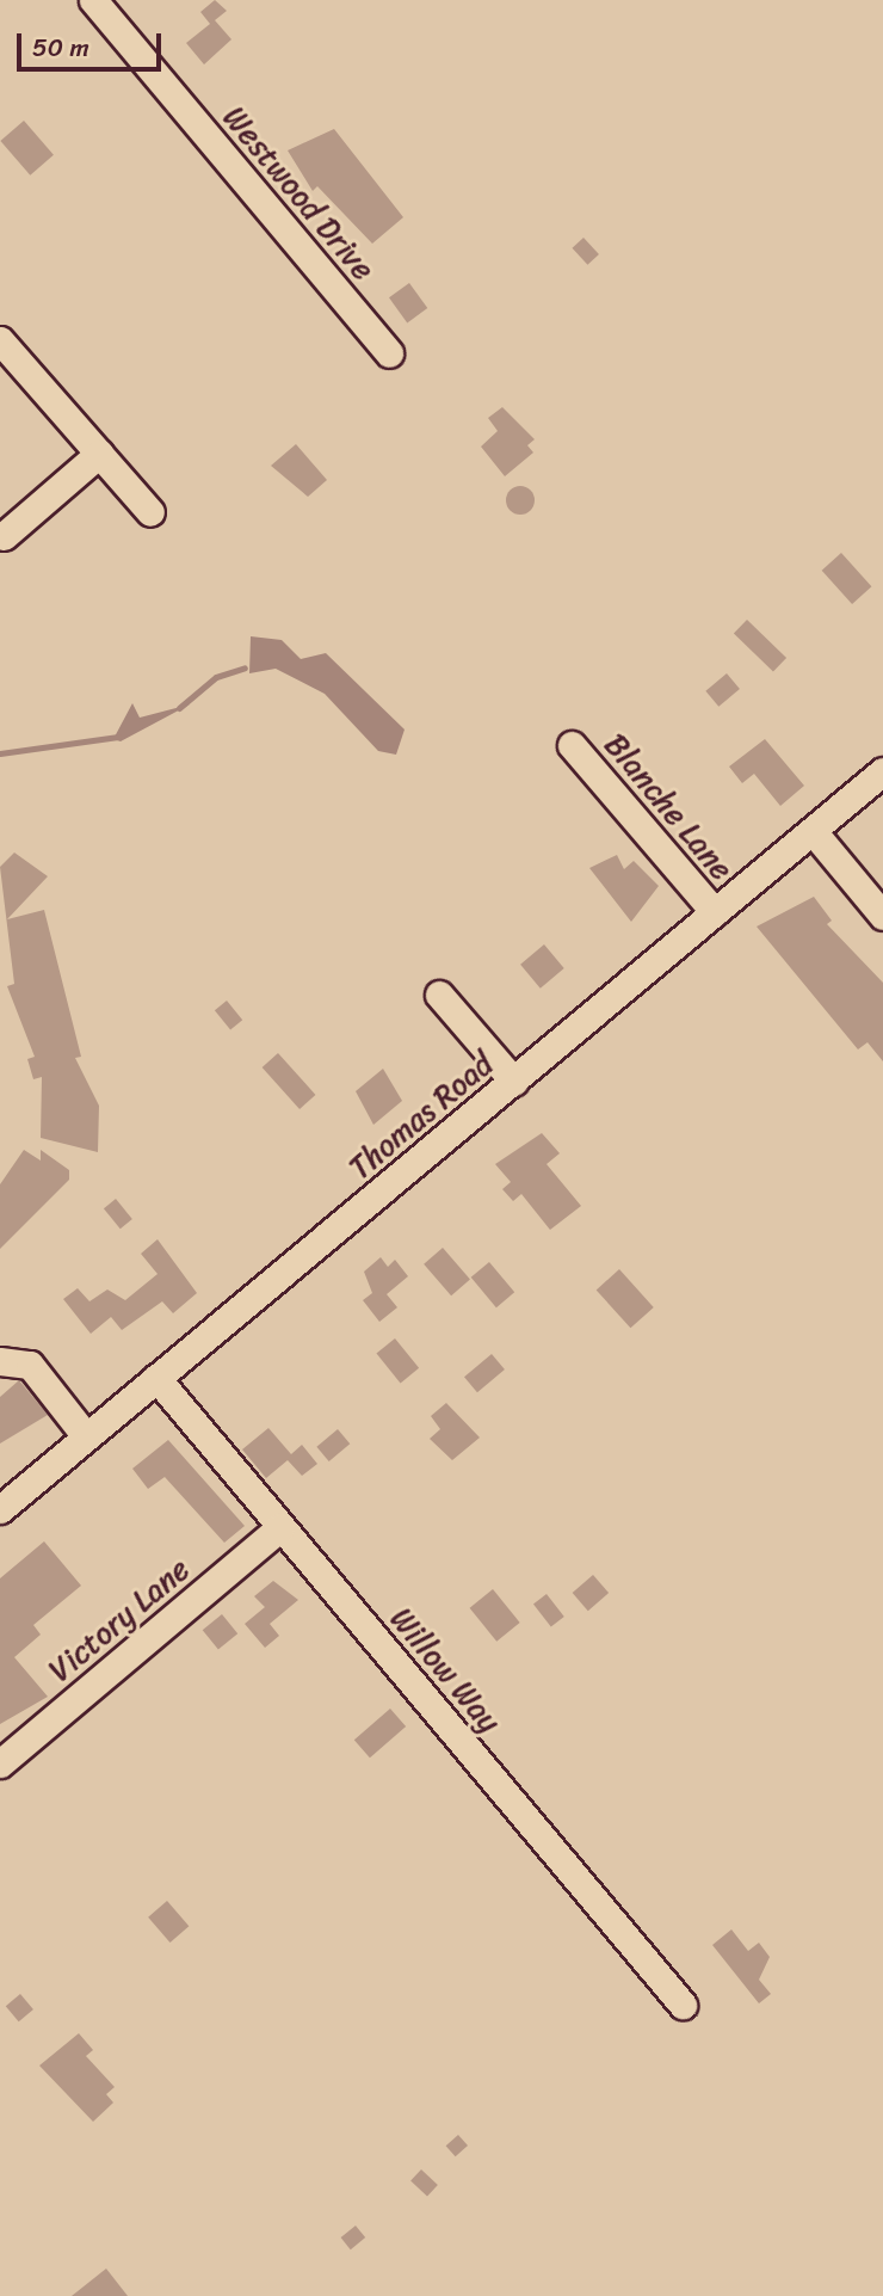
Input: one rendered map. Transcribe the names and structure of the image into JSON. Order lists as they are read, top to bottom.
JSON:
{
  "streets": {
    "street": [
      "Westwood Drive",
      "Blanche Lane",
      "Thomas Road",
      "Victory Lane",
      "Willow Way"
    ]
  },
  "crossings": [
    ["Blanche Lane", "Thomas Road"],
    ["Thomas Road", "Willow Way"],
    ["Victory Lane", "Willow Way"]
  ],
  "scale_bar": "50 m"
}
